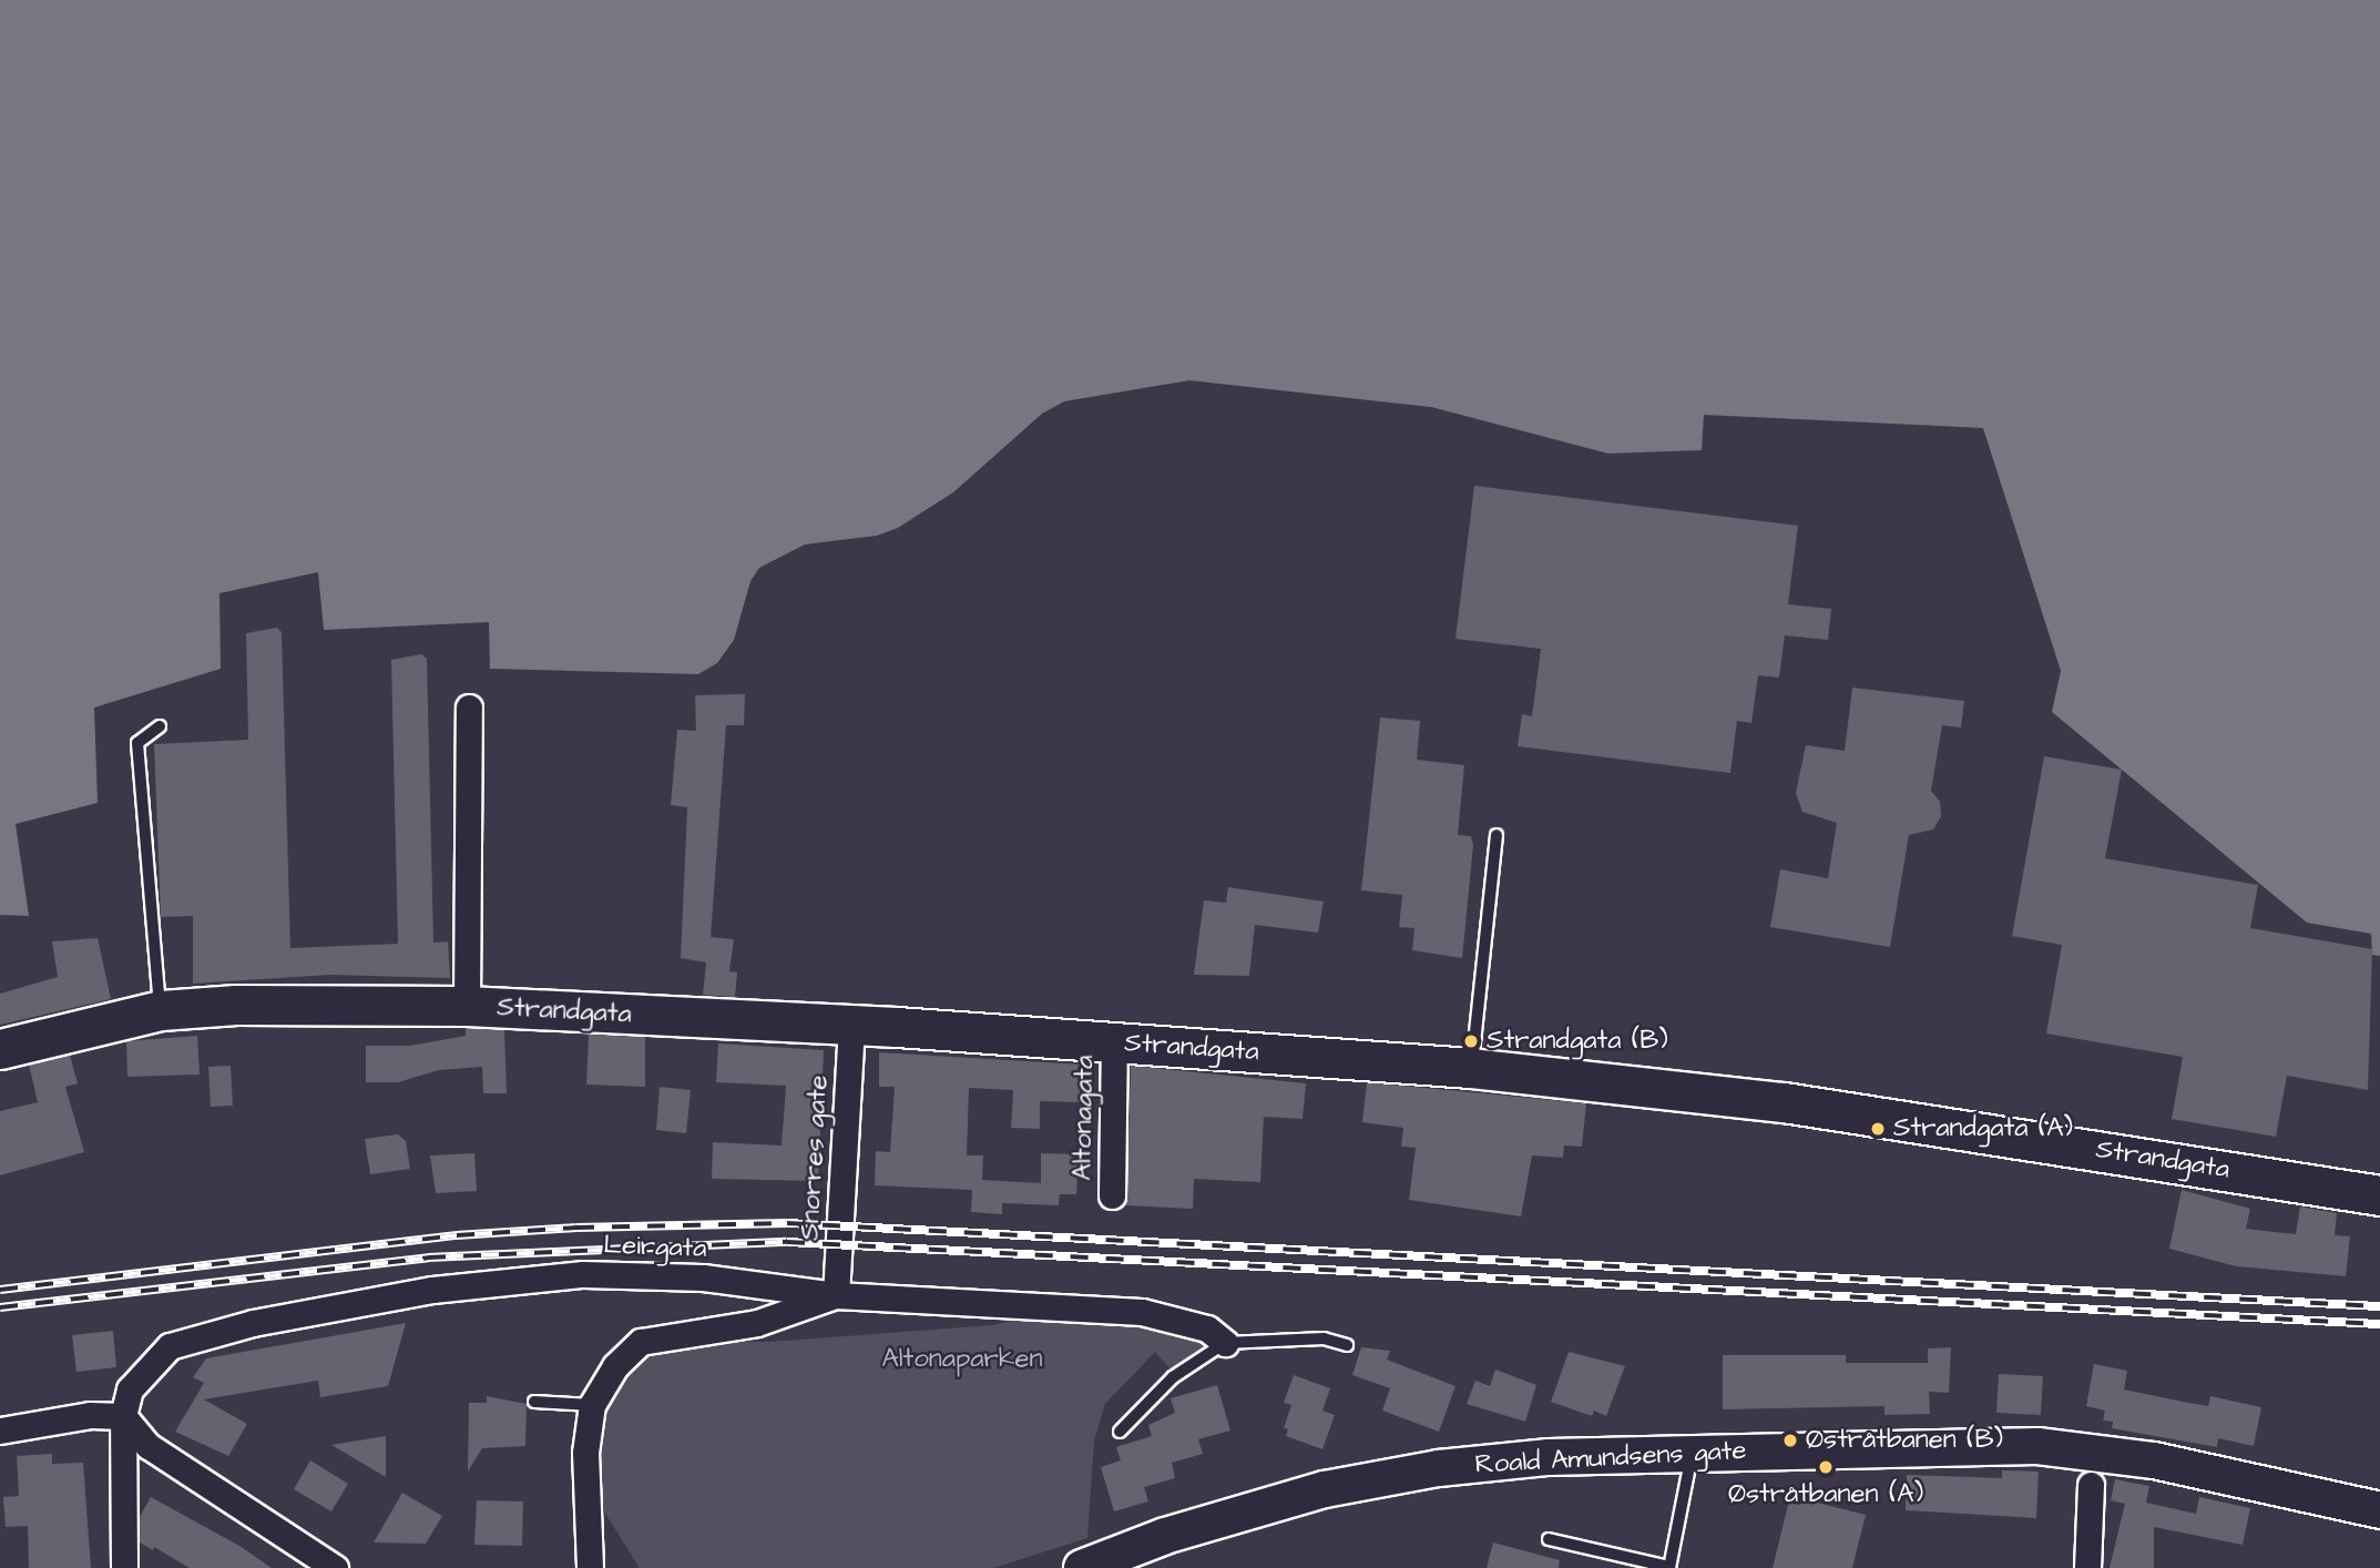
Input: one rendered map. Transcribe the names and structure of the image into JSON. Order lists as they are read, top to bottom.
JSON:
{
  "streets": {
    "main road": ["Strandgata"],
    "street": [
      "Altonagata",
      "Snorres gate",
      "Leirgata",
      "Roald Amundsens gate"
    ]
  },
  "crossings": [
    ["Strandgata", "Altonagata"],
    ["Strandgata", "Snorres gate"],
    ["Snorres gate", "Leirgata"]
  ],
  "parks": ["Altonaparken"],
  "places": [
    "Strandgata (B)",
    "Strandgata (A)",
    "Østråtbanen (B)",
    "Østråtbanen (A)"
  ]
}
